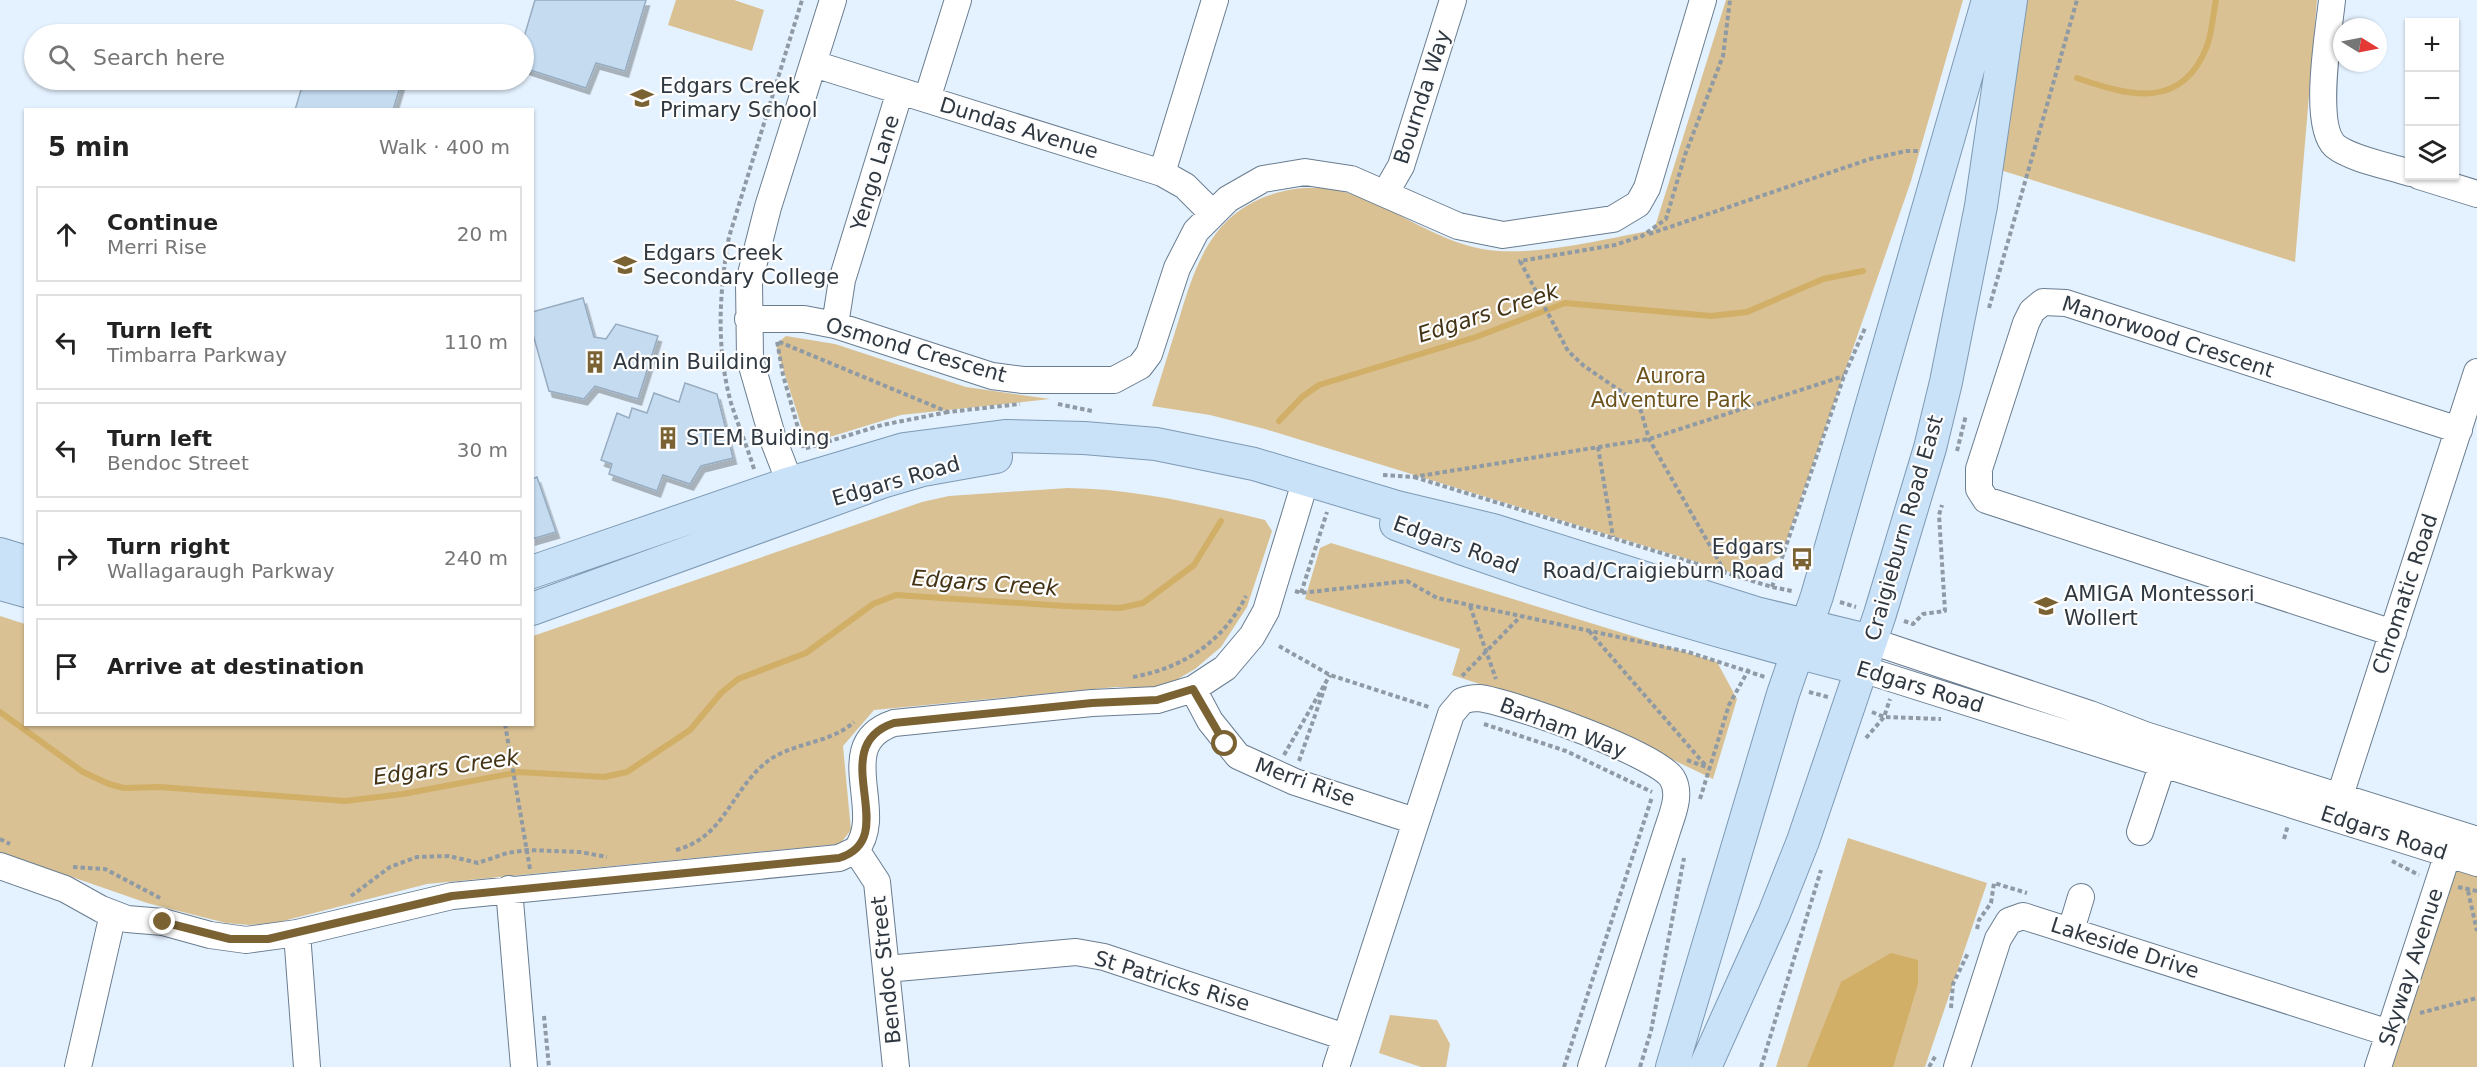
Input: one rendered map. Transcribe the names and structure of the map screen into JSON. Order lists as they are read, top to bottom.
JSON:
{
  "streets": {
    "main road": ["Edgars Road", "Craigieburn Road East"],
    "street": [
      "Bournda Way",
      "Dundas Avenue",
      "Yengo Lane",
      "Manorwood Crescent",
      "Osmond Crescent",
      "Chromatic Road",
      "Barham Way",
      "Merri Rise",
      "Lakeside Drive",
      "Skyway Avenue",
      "Bendoc Street",
      "St Patricks Rise"
    ]
  },
  "crossings": [
    ["Bournda Way", "Osmond Crescent"],
    ["Dundas Avenue", "Yengo Lane"],
    ["Dundas Avenue", "Osmond Crescent"],
    ["Yengo Lane", "Osmond Crescent"],
    ["Manorwood Crescent", "Chromatic Road"],
    ["Edgars Road", "Craigieburn Road East"],
    ["Edgars Road", "Chromatic Road"],
    ["Edgars Road", "Skyway Avenue"],
    ["Lakeside Drive", "Skyway Avenue"],
    ["Bendoc Street", "St Patricks Rise"]
  ],
  "water": ["Edgars Creek"],
  "parks": ["Aurora Adventure Park"],
  "places": {
    "school or university": ["Edgars Creek Primary School", "Edgars Creek Secondary College", "AMIGA Montessori Wollert"],
    "building": ["Admin Building", "STEM Buiding"],
    "bus stop": ["Edgars Road/Craigieburn Road"]
  },
  "north": "right",
  "page": {
    "map_buttons": ["+", "−"],
    "search": "Search here",
    "heading": ["5 min", "Walk · 400 m"],
    "list": [
      ["Continue", "Merri Rise", "20 m"],
      ["Turn left", "Timbarra Parkway", "110 m"],
      ["Turn left", "Bendoc Street", "30 m"],
      ["Turn right", "Wallagaraugh Parkway", "240 m"],
      "Arrive at destination"
    ]
  }
}
